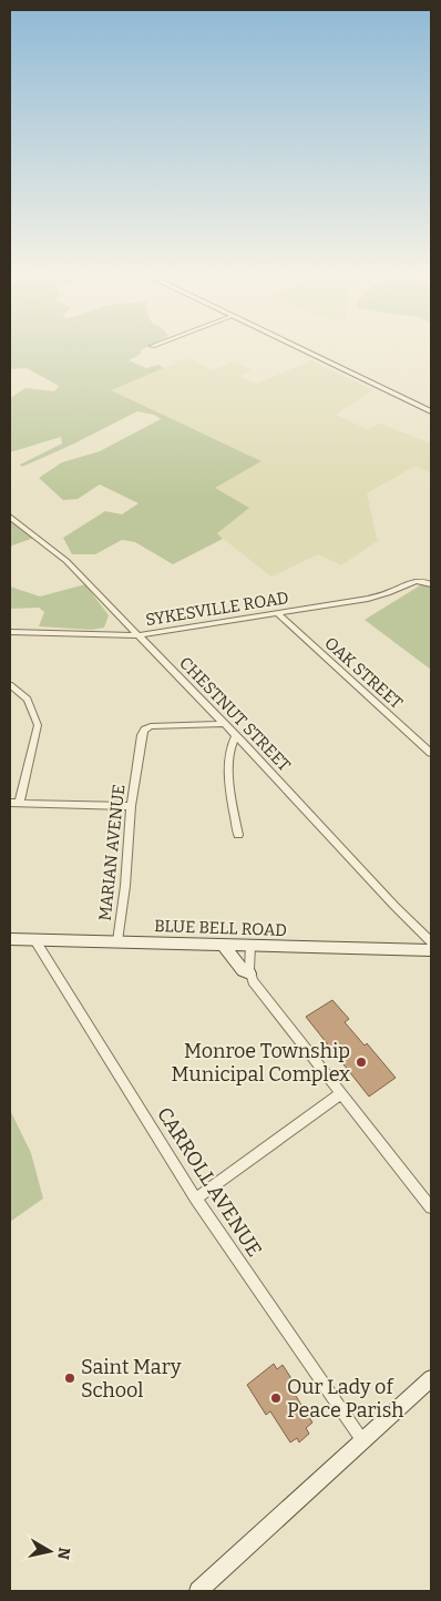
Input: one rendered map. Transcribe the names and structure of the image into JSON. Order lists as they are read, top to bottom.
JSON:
{
  "streets": {
    "main road": ["BLUE BELL ROAD"],
    "street": [
      "SYKESVILLE ROAD",
      "OAK STREET",
      "CHESTNUT STREET",
      "MARIAN AVENUE",
      "CARROLL AVENUE"
    ]
  },
  "crossings": [
    ["SYKESVILLE ROAD", "OAK STREET"],
    ["SYKESVILLE ROAD", "CHESTNUT STREET"],
    ["CHESTNUT STREET", "MARIAN AVENUE"],
    ["MARIAN AVENUE", "BLUE BELL ROAD"],
    ["BLUE BELL ROAD", "CARROLL AVENUE"]
  ],
  "places": ["Monroe Township Municipal Complex", "Saint Mary School", "Our Lady of Peace Parish"],
  "north": "right"
}
